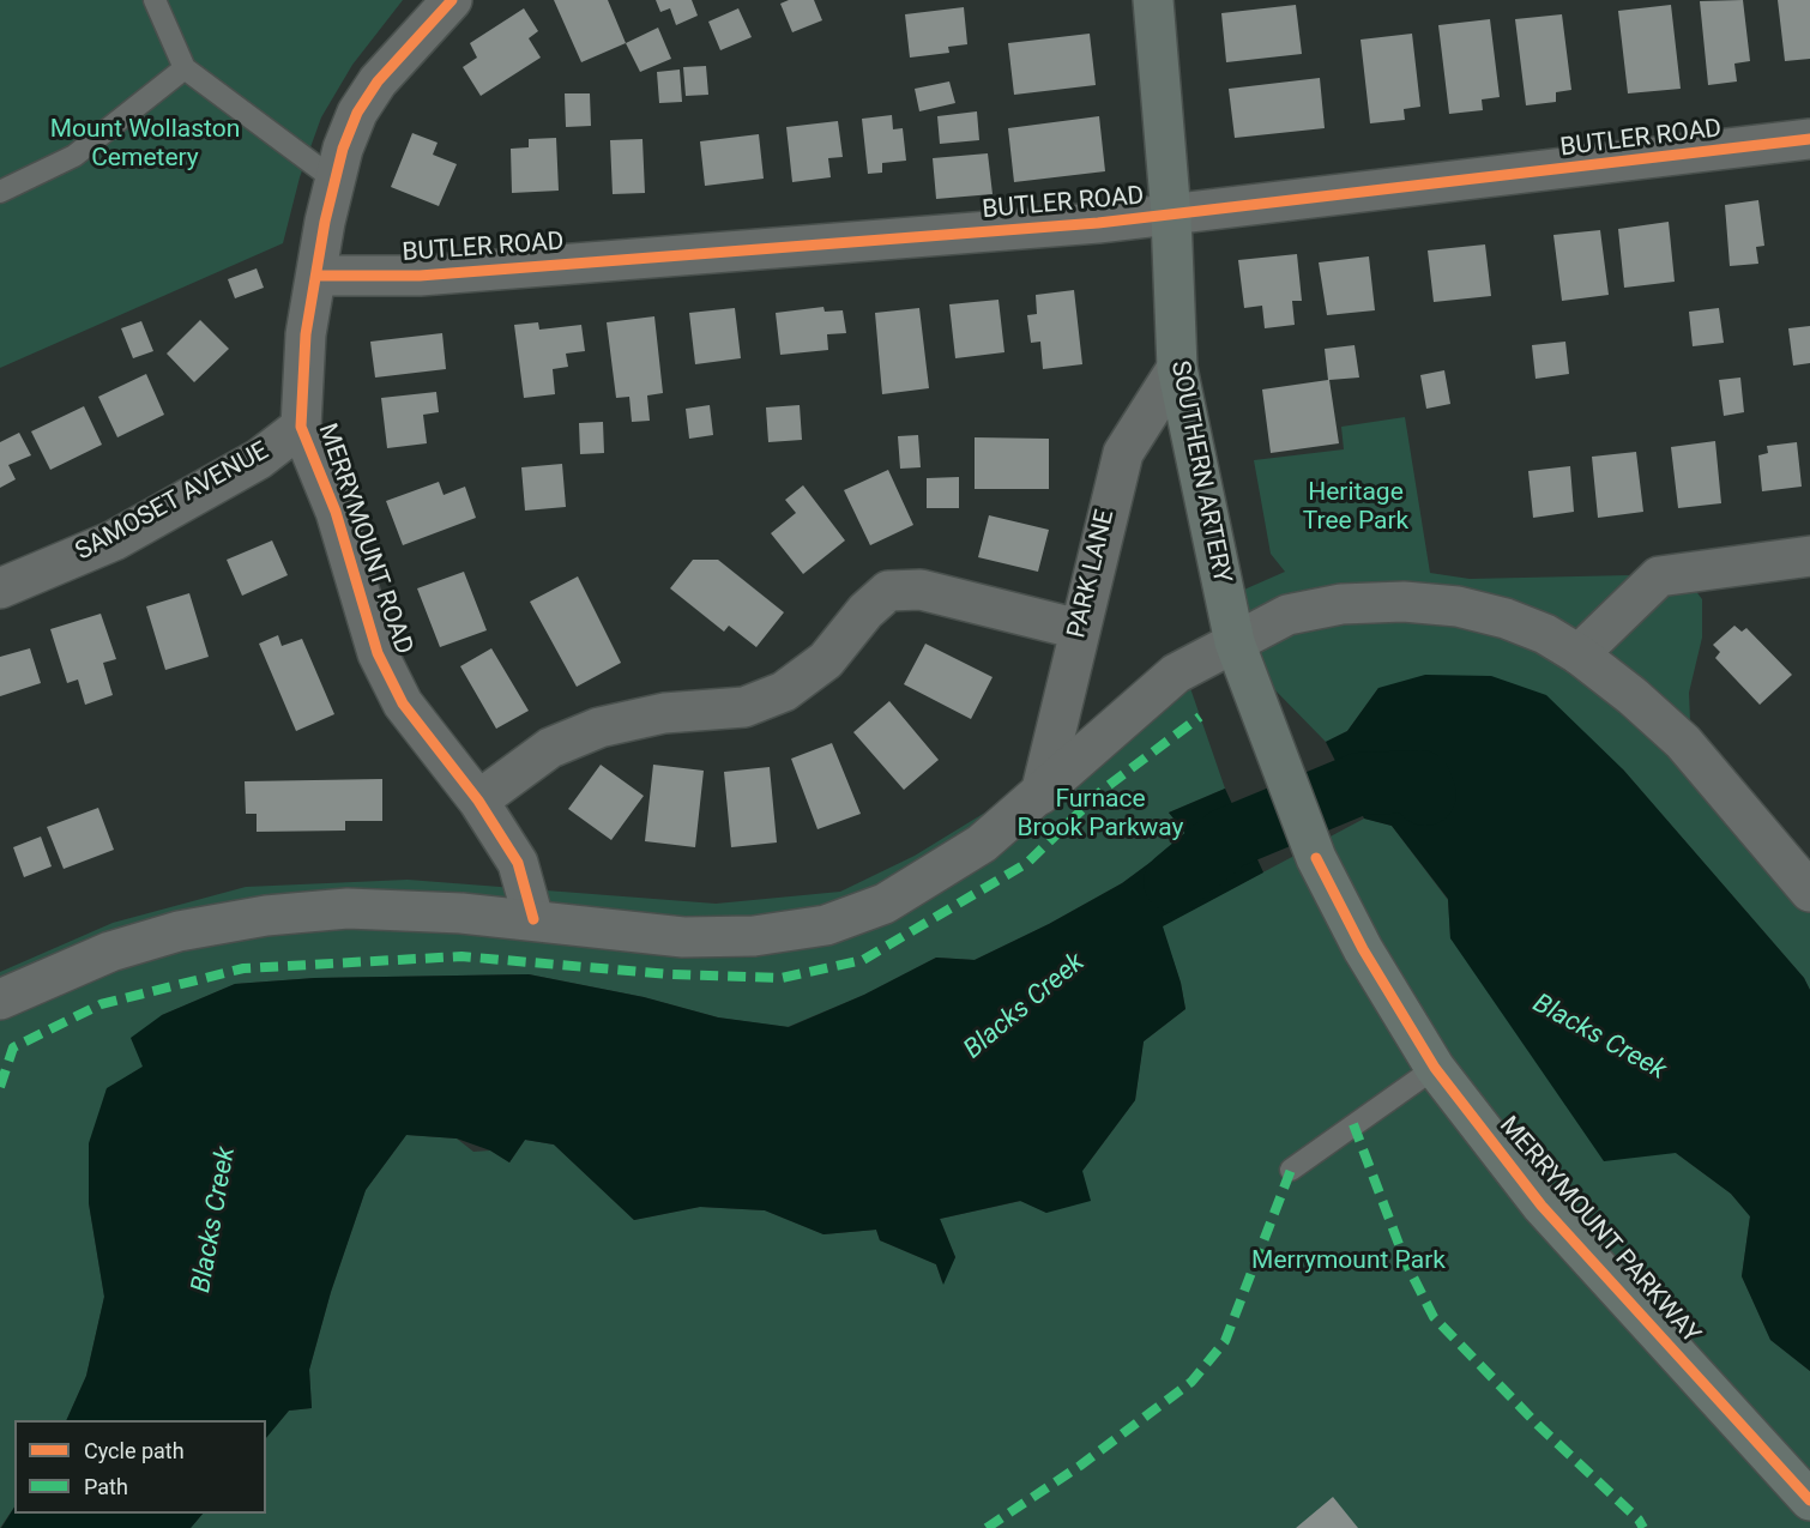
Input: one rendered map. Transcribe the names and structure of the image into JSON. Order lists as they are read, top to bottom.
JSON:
{
  "streets": {
    "main road": ["SOUTHERN ARTERY", "MERRYMOUNT PARKWAY"],
    "street": [
      "BUTLER ROAD",
      "SAMOSET AVENUE",
      "MERRYMOUNT ROAD",
      "PARK LANE"
    ]
  },
  "crossings": [
    ["BUTLER ROAD", "SOUTHERN ARTERY"],
    ["BUTLER ROAD", "MERRYMOUNT ROAD"],
    ["SOUTHERN ARTERY", "PARK LANE"],
    ["SOUTHERN ARTERY", "MERRYMOUNT PARKWAY"],
    ["SAMOSET AVENUE", "MERRYMOUNT ROAD"]
  ],
  "water": ["Blacks Creek"],
  "parks": [
    "Mount Wollaston Cemetery",
    "Heritage Tree Park",
    "Furnace Brook Parkway",
    "Merrymount Park"
  ],
  "legend": ["Cycle path", "Path"]
}
